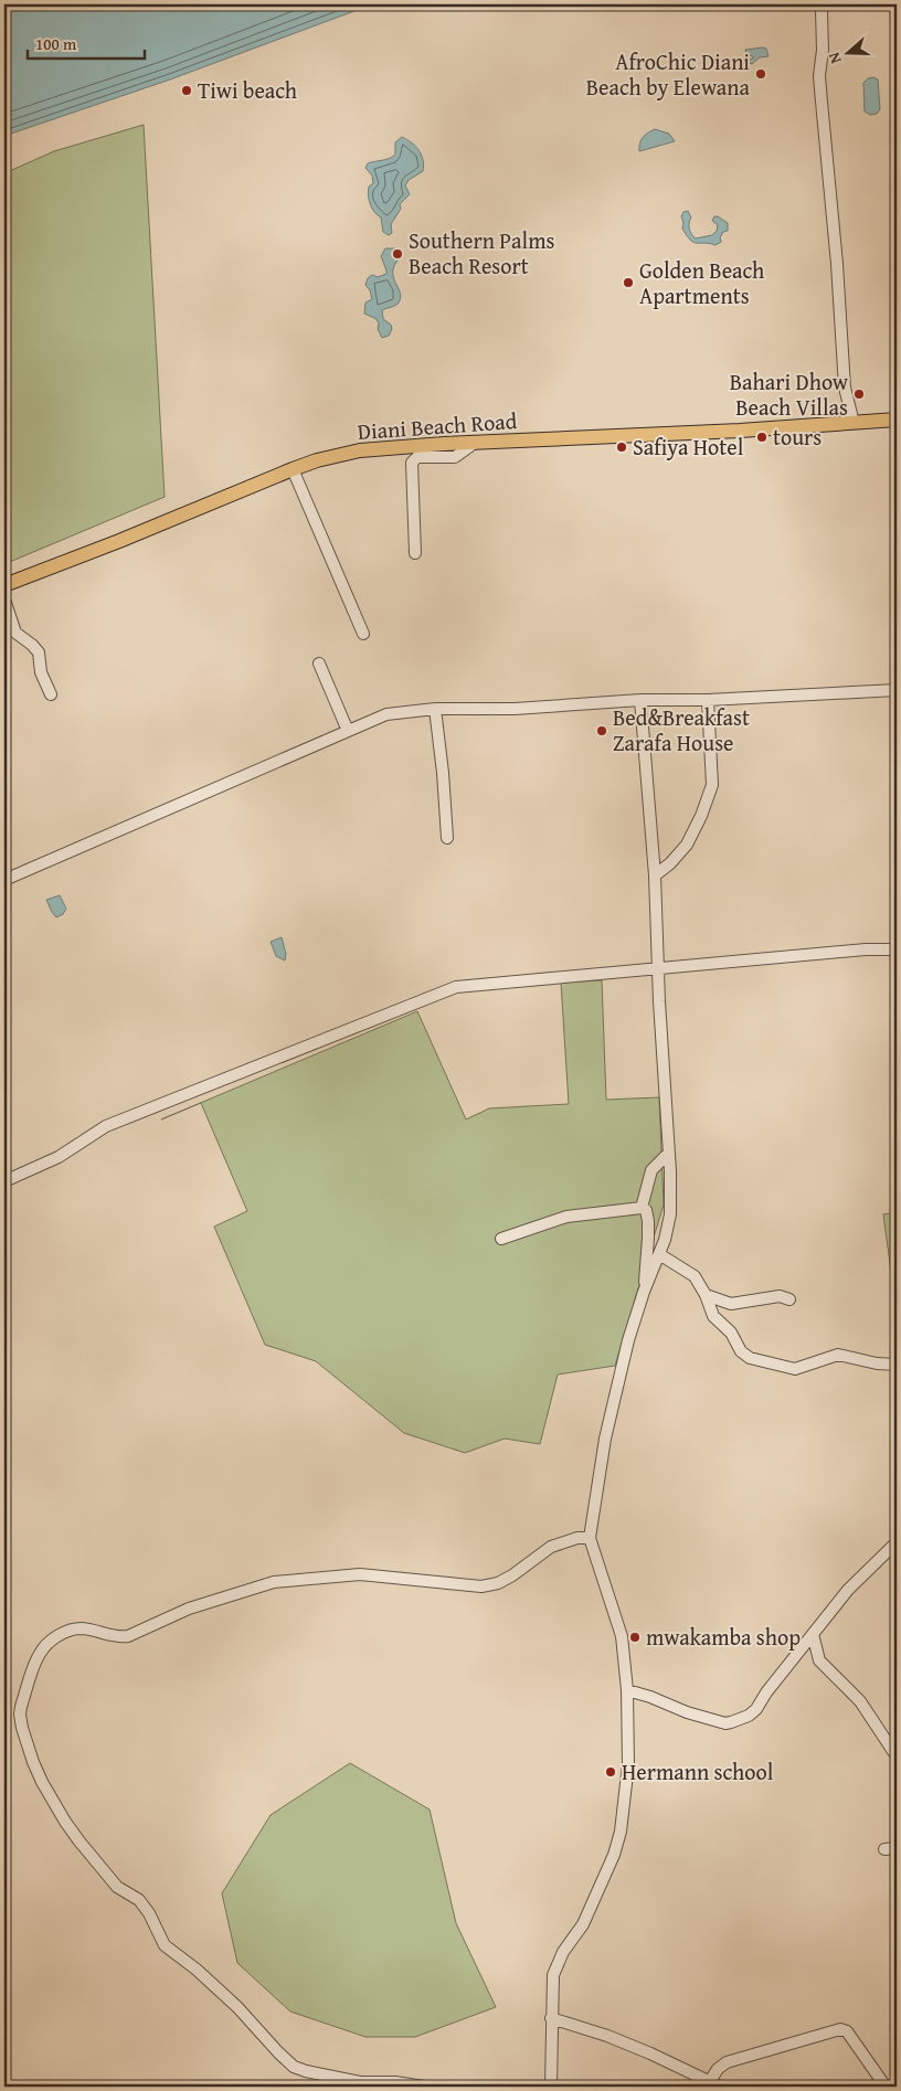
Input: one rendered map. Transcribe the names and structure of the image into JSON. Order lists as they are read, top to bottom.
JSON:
{
  "streets": {
    "main road": ["Diani Beach Road"]
  },
  "places": [
    "AfroChic Diani Beach by Elewana",
    "Tiwi beach",
    "Southern Palms Beach Resort",
    "Golden Beach Apartments",
    "Bahari Dhow Beach Villas",
    "tours",
    "Safiya Hotel",
    "Bed&Breakfast Zarafa House",
    "mwakamba shop",
    "Hermann school"
  ],
  "scale_bar": "100 m",
  "north": "left"
}
